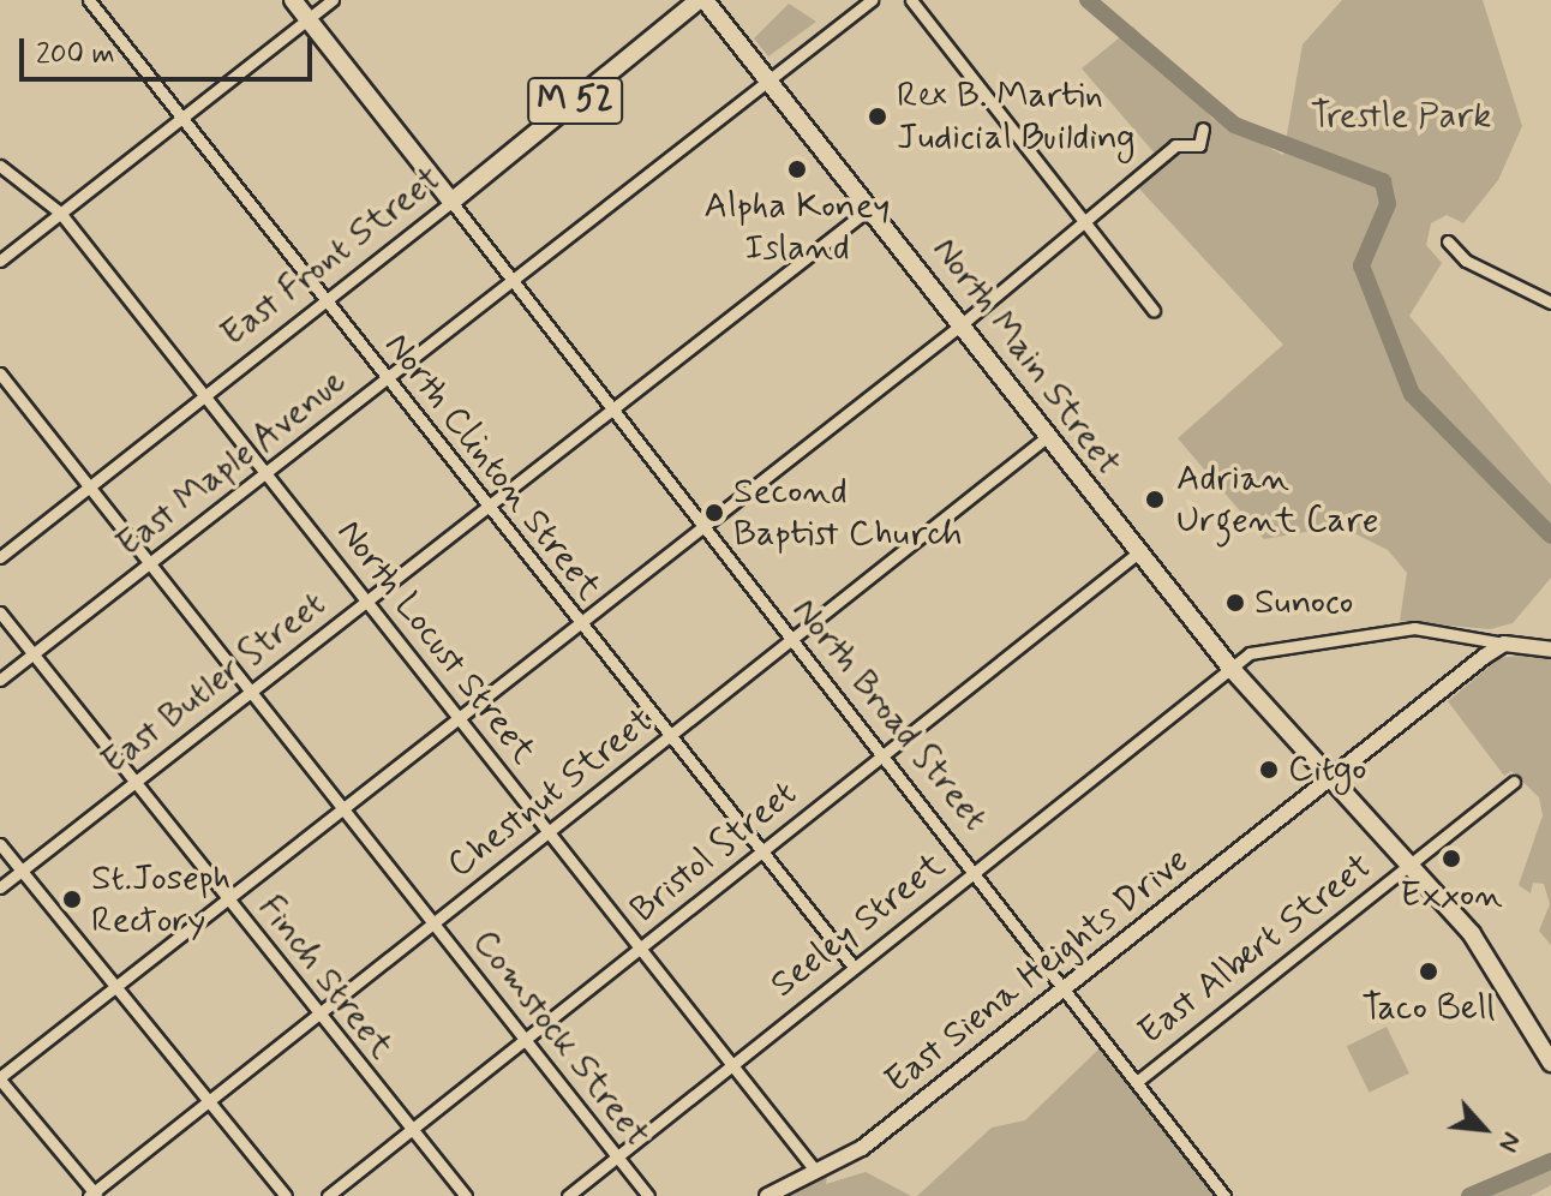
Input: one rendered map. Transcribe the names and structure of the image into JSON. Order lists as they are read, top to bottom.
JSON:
{
  "streets": {
    "main road": [
      "M 52",
      "East Front Street",
      "North Main Street",
      "North Broad Street"
    ],
    "street": [
      "East Maple Avenue",
      "North Clinton Street",
      "North Locust Street",
      "East Butler Street",
      "Chestnut Street",
      "Bristol Street",
      "Seeley Street",
      "East Albert Street",
      "East Siena Heights Drive",
      "Finch Street",
      "Comstock Street"
    ]
  },
  "crossings": [
    ["East Front Street", "North Main Street"],
    ["East Front Street", "North Clinton Street"],
    ["East Front Street", "North Locust Street"],
    ["East Front Street", "North Broad Street"],
    ["East Front Street", "Comstock Street"],
    ["North Main Street", "East Maple Avenue"],
    ["North Main Street", "East Butler Street"],
    ["North Main Street", "Chestnut Street"],
    ["North Main Street", "Bristol Street"],
    ["North Main Street", "Seeley Street"],
    ["North Main Street", "East Albert Street"],
    ["North Main Street", "East Siena Heights Drive"],
    ["East Maple Avenue", "North Clinton Street"],
    ["East Maple Avenue", "North Locust Street"],
    ["East Maple Avenue", "North Broad Street"],
    ["East Maple Avenue", "Finch Street"],
    ["East Maple Avenue", "Comstock Street"],
    ["North Clinton Street", "East Butler Street"],
    ["North Clinton Street", "Chestnut Street"],
    ["North Clinton Street", "Bristol Street"],
    ["North Clinton Street", "Seeley Street"],
    ["North Locust Street", "East Butler Street"],
    ["North Locust Street", "Chestnut Street"],
    ["North Locust Street", "Bristol Street"],
    ["North Locust Street", "Seeley Street"],
    ["North Locust Street", "East Siena Heights Drive"],
    ["East Butler Street", "North Broad Street"],
    ["East Butler Street", "Finch Street"],
    ["East Butler Street", "Comstock Street"],
    ["North Broad Street", "Chestnut Street"],
    ["North Broad Street", "Bristol Street"],
    ["North Broad Street", "Seeley Street"],
    ["North Broad Street", "East Albert Street"],
    ["North Broad Street", "East Siena Heights Drive"],
    ["Chestnut Street", "Finch Street"],
    ["Chestnut Street", "Comstock Street"],
    ["Bristol Street", "Finch Street"],
    ["Bristol Street", "Comstock Street"],
    ["Seeley Street", "East Siena Heights Drive"],
    ["Seeley Street", "Comstock Street"]
  ],
  "parks": ["Trestle Park"],
  "places": [
    "Rex B. Martin Judicial Building",
    "Alpha Koney Island",
    "Adrian Urgent Care",
    "Second Baptist Church",
    "Sunoco",
    "Citgo",
    "Exxon",
    "St.Joseph Rectory",
    "Taco Bell"
  ],
  "scale_bar": "200 m",
  "north": "bottom right"
}
